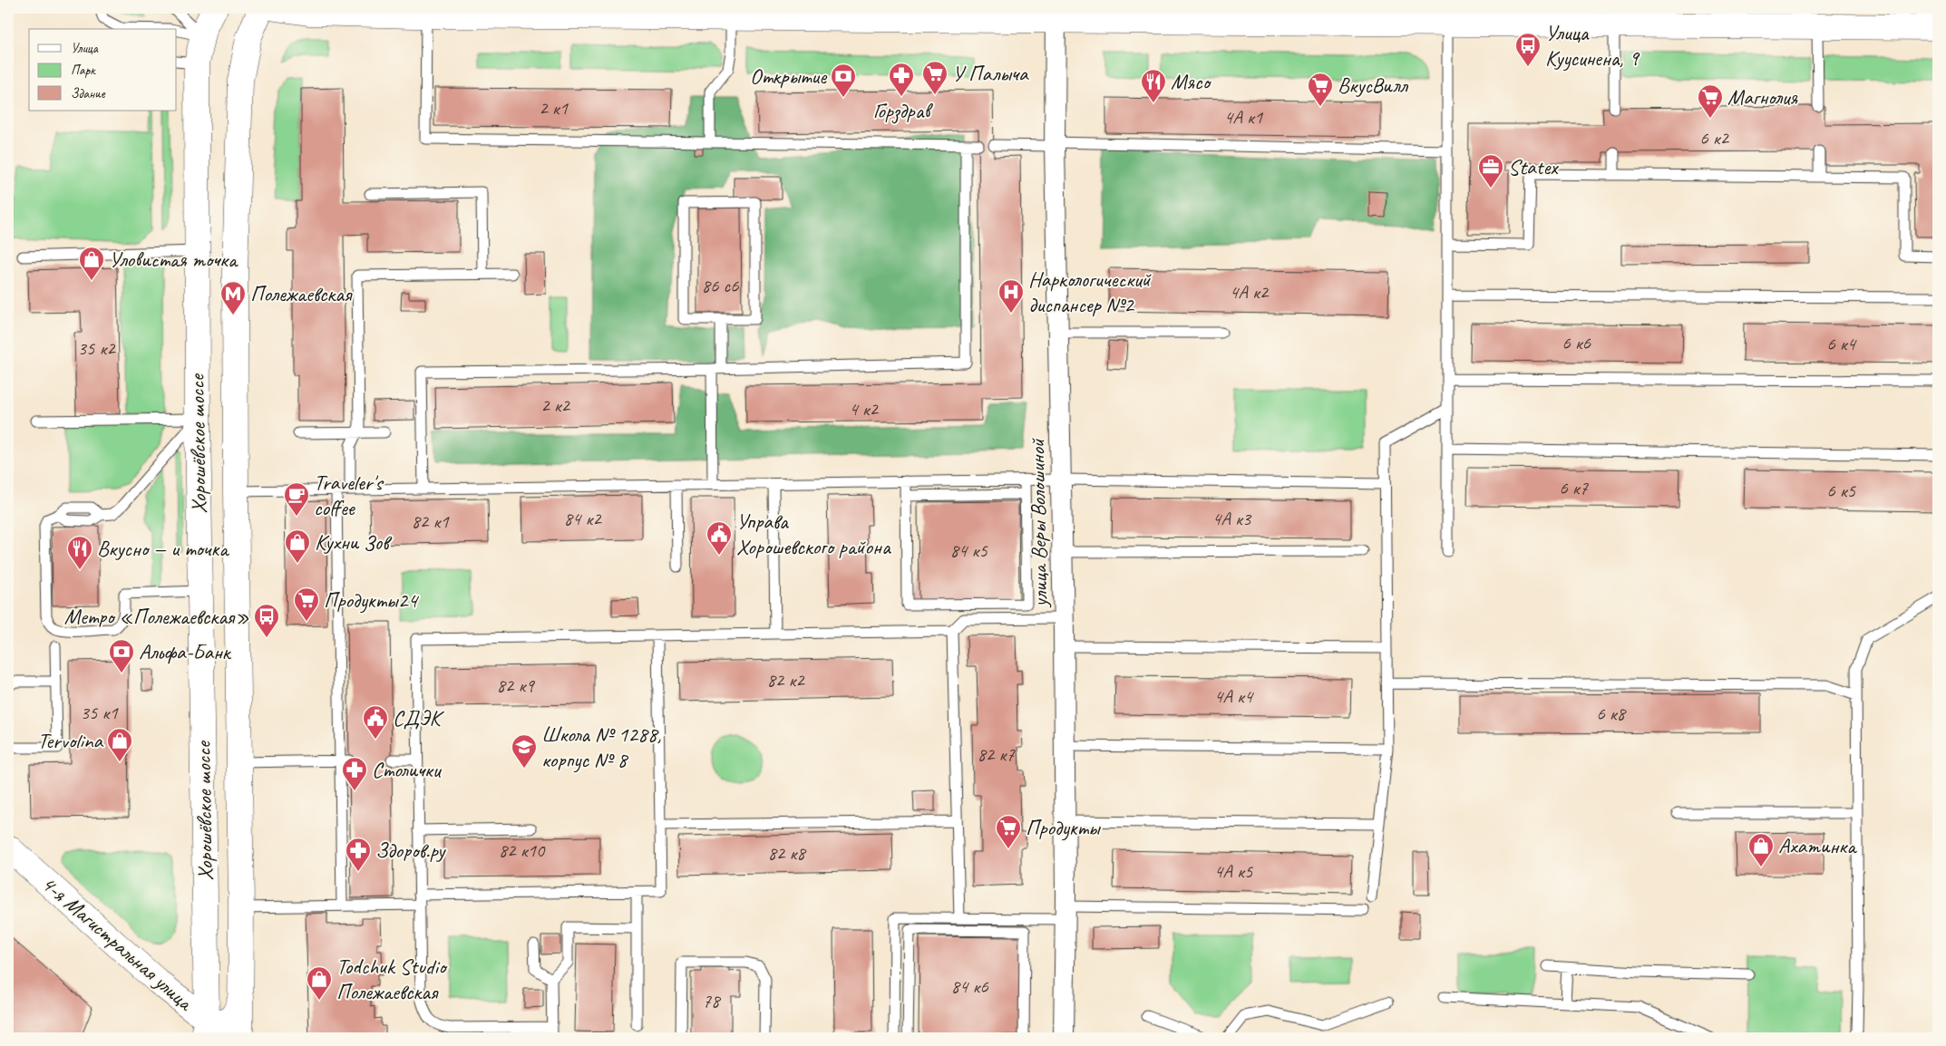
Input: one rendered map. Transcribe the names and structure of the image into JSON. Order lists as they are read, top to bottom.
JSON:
{
  "streets": {
    "main road": ["Хорошёвское шоссе", "4-я Магистральная улица"],
    "street": ["улица Веры Волошиной"]
  },
  "crossings": [
    ["Хорошёвское шоссе", "4-я Магистральная улица"]
  ],
  "places": {
    "bus stop": ["Улица Куусинена, 9", "Метро «Полежаевская»"],
    "supermarket": [
      "У Палыча",
      "ВкусВилл",
      "Магнолия",
      "Продукты24",
      "Продукты"
    ],
    "pharmacy": ["Горздрав", "Столички", "Здоров.ру"],
    "bank": ["Открытие", "Альфа-Банк"],
    "restaurant": ["Мясо", "Вкусно — и точка"],
    "office": ["Statex"],
    "shop": [
      "Уловистая точка",
      "Кухни Зов",
      "Tervolina",
      "Ахатинка",
      "Todchuk Studio Полежаевская"
    ],
    "hospital": ["Наркологический диспансер №2"],
    "metro station": ["Полежаевская"],
    "cafe": ["Traveler's coffee"],
    "public building": ["Управа Хорошевского района", "СДЭК"],
    "school or university": ["Школа № 1288, корпус № 8"]
  },
  "house_numbers": [
    "2 к1",
    "4А к1",
    "6 к2",
    "86 с6",
    "4А к2",
    "6 к6",
    "6 к4",
    "35 к2",
    "2 к2",
    "4 к2",
    "6 к7",
    "6 к5",
    "84 к2",
    "4А к3",
    "82 к1",
    "84 к5",
    "82 к2",
    "82 к9",
    "4А к4",
    "35 к1",
    "6 к8",
    "82 к7",
    "82 к10",
    "82 к8",
    "4А к5",
    "84 к6",
    "78"
  ],
  "legend": ["Улица", "Парк", "Здание"]
}
